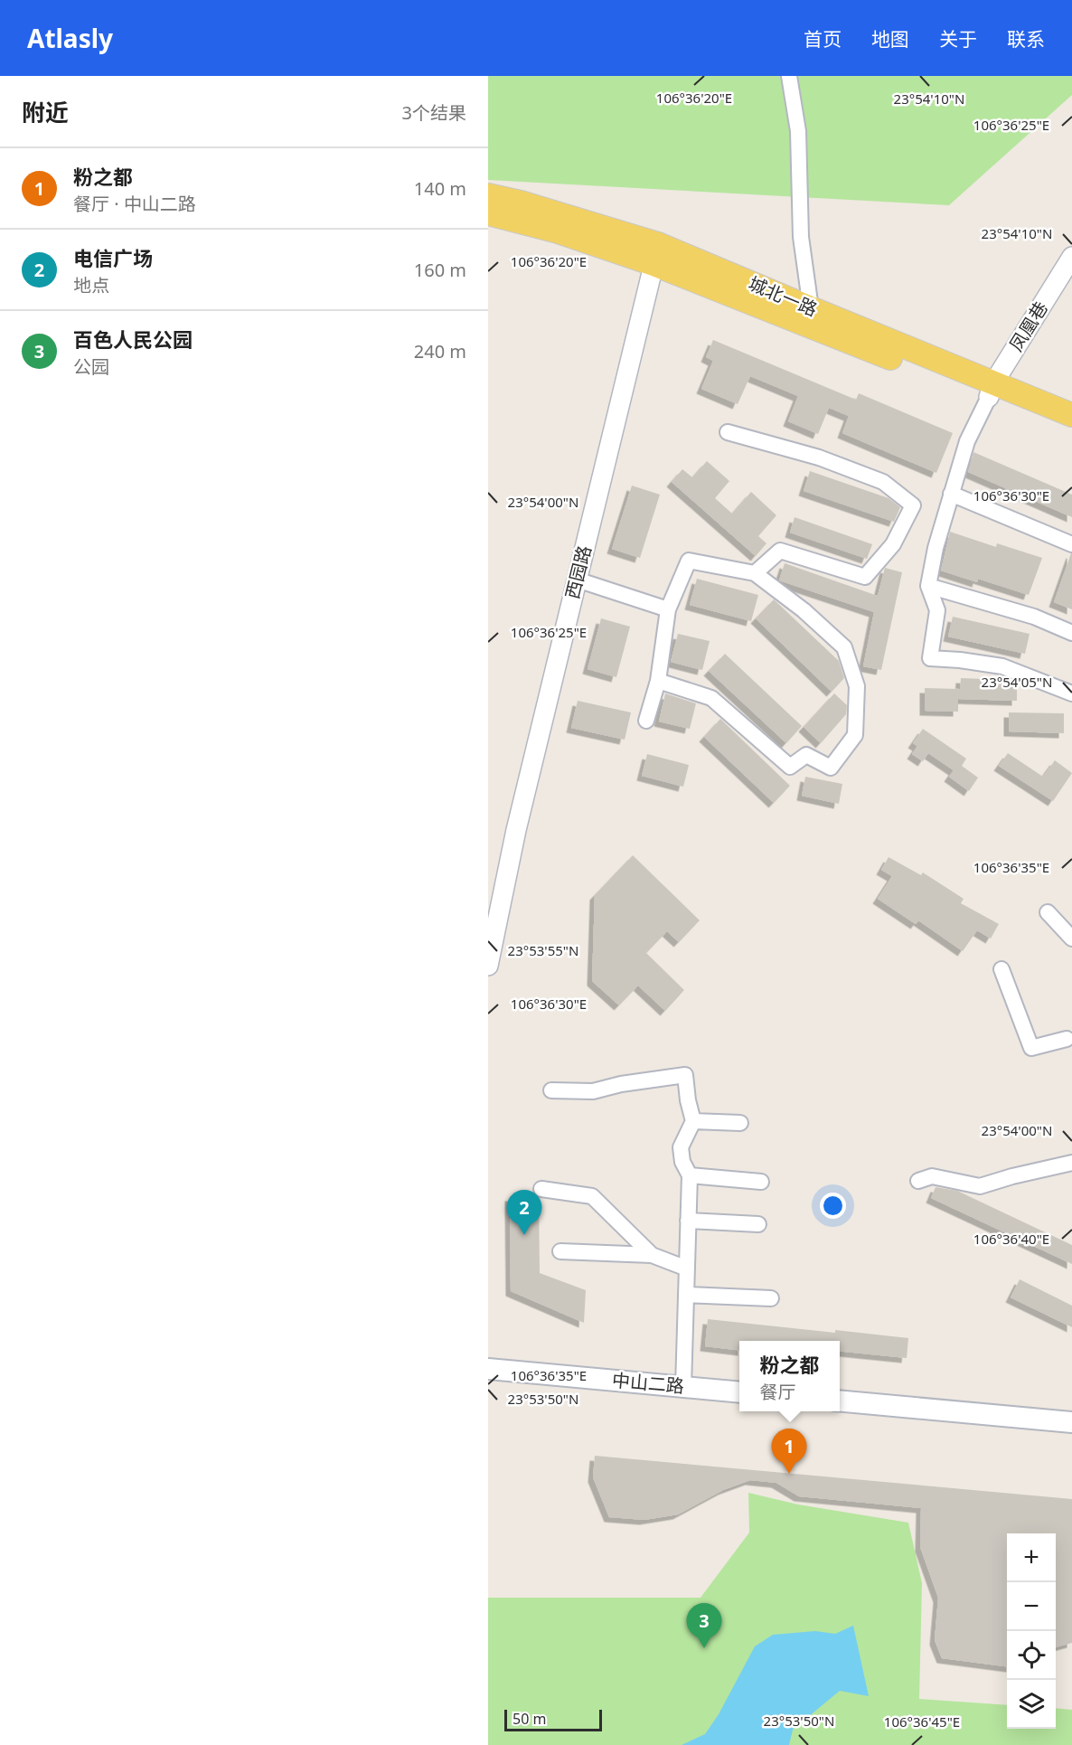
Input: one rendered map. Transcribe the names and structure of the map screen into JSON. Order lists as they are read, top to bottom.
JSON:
{
  "streets": {
    "main road": ["城北一路", "中山二路"],
    "street": ["凤凰巷", "西园路"]
  },
  "crossings": [
    ["城北一路", "凤凰巷"],
    ["城北一路", "西园路"]
  ],
  "scale_bar": "50 m",
  "page": {
    "header": "Atlasly",
    "nav": [
      "首页",
      "地图",
      "关于",
      "联系"
    ],
    "heading": ["附近", "3个结果"],
    "list": [
      {
        "mark": "1",
        "name": "粉之都",
        "note": "餐厅 · 中山二路",
        "value": "140 m"
      },
      {
        "mark": "2",
        "name": "电信广场",
        "note": "地点",
        "value": "160 m"
      },
      {
        "mark": "3",
        "name": "百色人民公园",
        "note": "公园",
        "value": "240 m"
      }
    ],
    "pins": ["2", "1", "3"],
    "popup": ["粉之都", "餐厅"],
    "map_buttons": ["+", "−"],
    "scale": "50 m"
  },
  "coordinates": [
    "106°36'20\"E",
    "23°54'10\"N",
    "106°36'25\"E",
    "106°36'30\"E",
    "23°54'00\"N",
    "23°54'05\"N",
    "106°36'35\"E",
    "23°53'55\"N",
    "106°36'40\"E",
    "23°53'50\"N",
    "106°36'45\"E"
  ]
}
